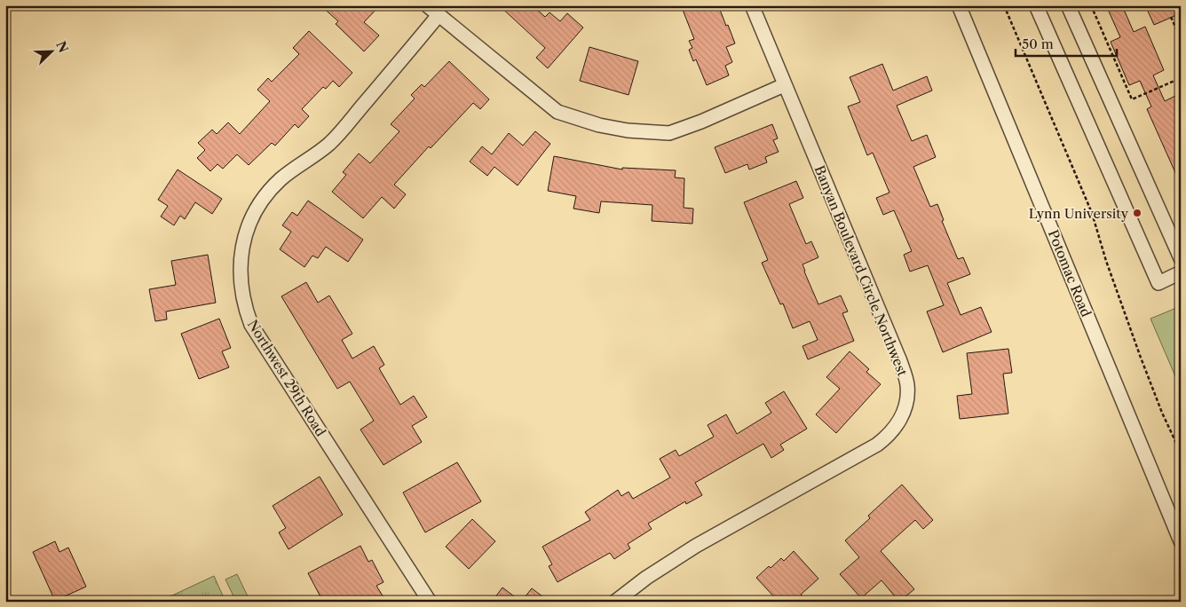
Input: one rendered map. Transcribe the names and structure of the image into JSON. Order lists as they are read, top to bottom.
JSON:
{
  "streets": {
    "street": ["Banyan Boulevard Circle Northwest", "Potomac Road", "Northwest 29th Road"]
  },
  "places": ["Lynn University"],
  "scale_bar": "50 m",
  "north": "top right"
}
